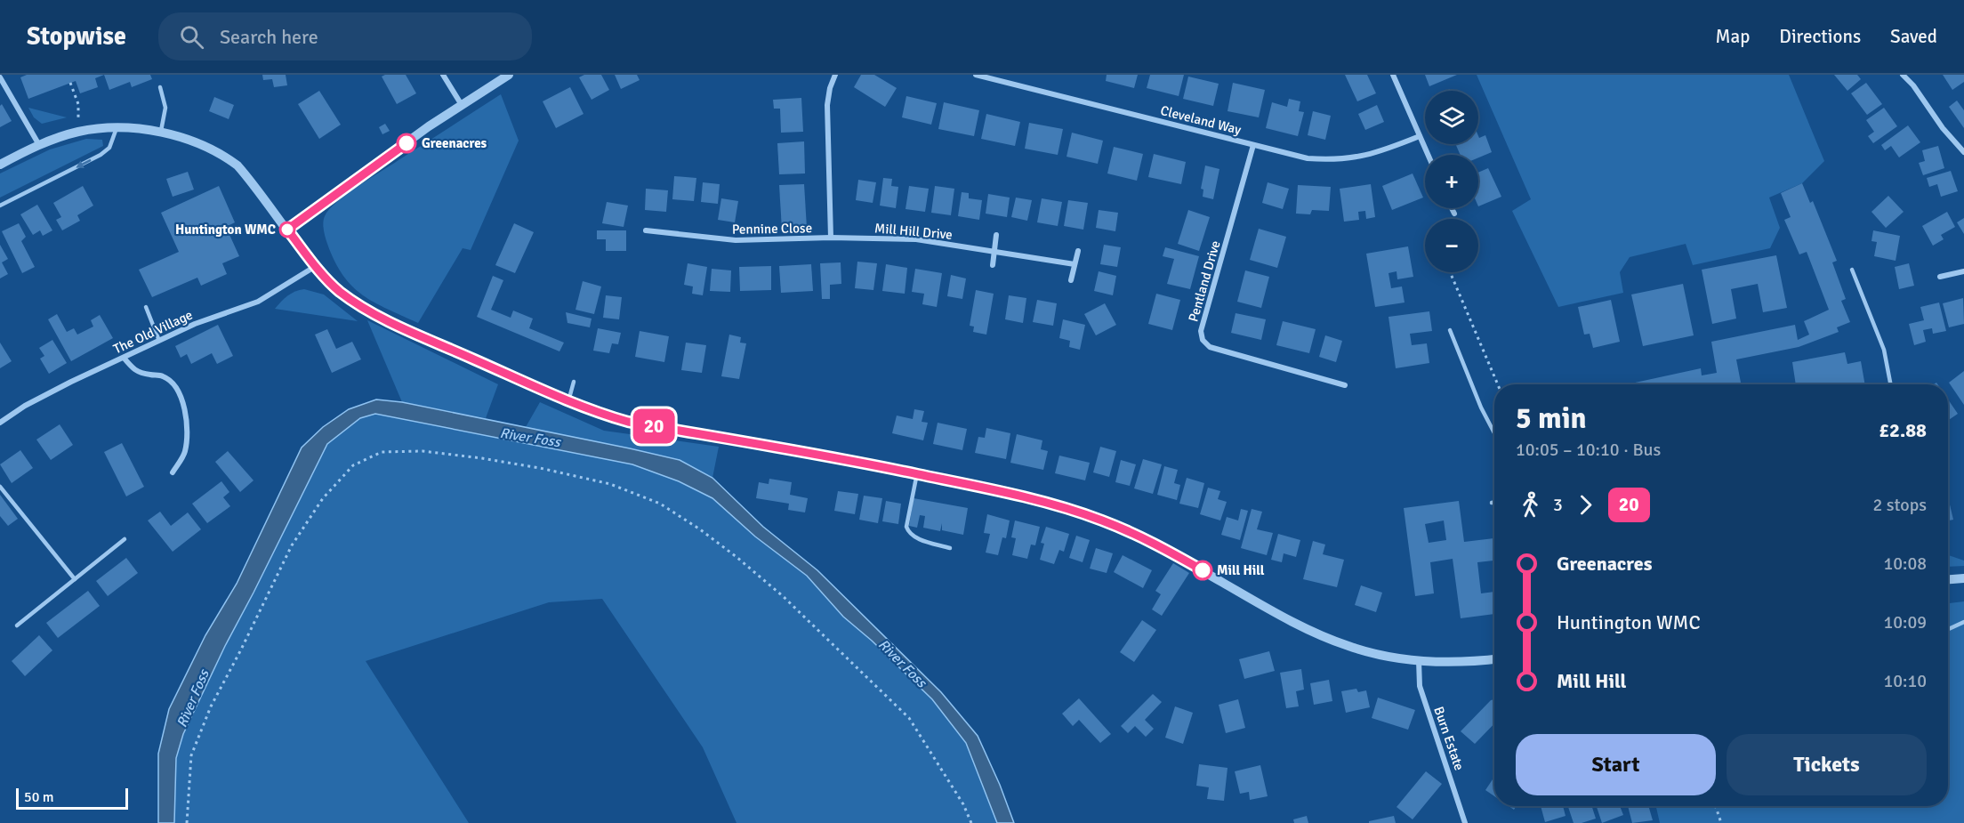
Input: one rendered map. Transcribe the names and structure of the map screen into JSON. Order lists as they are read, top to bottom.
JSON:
{
  "streets": {
    "street": [
      "Cleveland Way",
      "Pennine Close",
      "Mill Hill Drive",
      "Pentland Drive",
      "The Old Village",
      "Burn Estate"
    ]
  },
  "crossings": [
    ["Cleveland Way", "Pentland Drive"],
    ["Pennine Close", "Mill Hill Drive"]
  ],
  "water": ["River Foss"],
  "places": ["Greenacres", "Huntington WMC", "Mill Hill"],
  "lines": ["bus line 20"],
  "scale_bar": "50 m",
  "page": {
    "header": "Stopwise",
    "search": "Search here",
    "nav": ["Map", "Directions", "Saved"],
    "on_map": "20",
    "map_buttons": ["+", "−"],
    "heading": ["5 min", "10:05 – 10:10 · Bus", "£2.88"],
    "legs": ["3", "20", "2 stops"],
    "list": [
      {
        "name": "Greenacres",
        "value": "10:08"
      },
      {
        "name": "Huntington WMC",
        "value": "10:09"
      },
      {
        "name": "Mill Hill",
        "value": "10:10"
      }
    ],
    "buttons": ["Start", "Tickets"],
    "scale": "50 m"
  }
}
